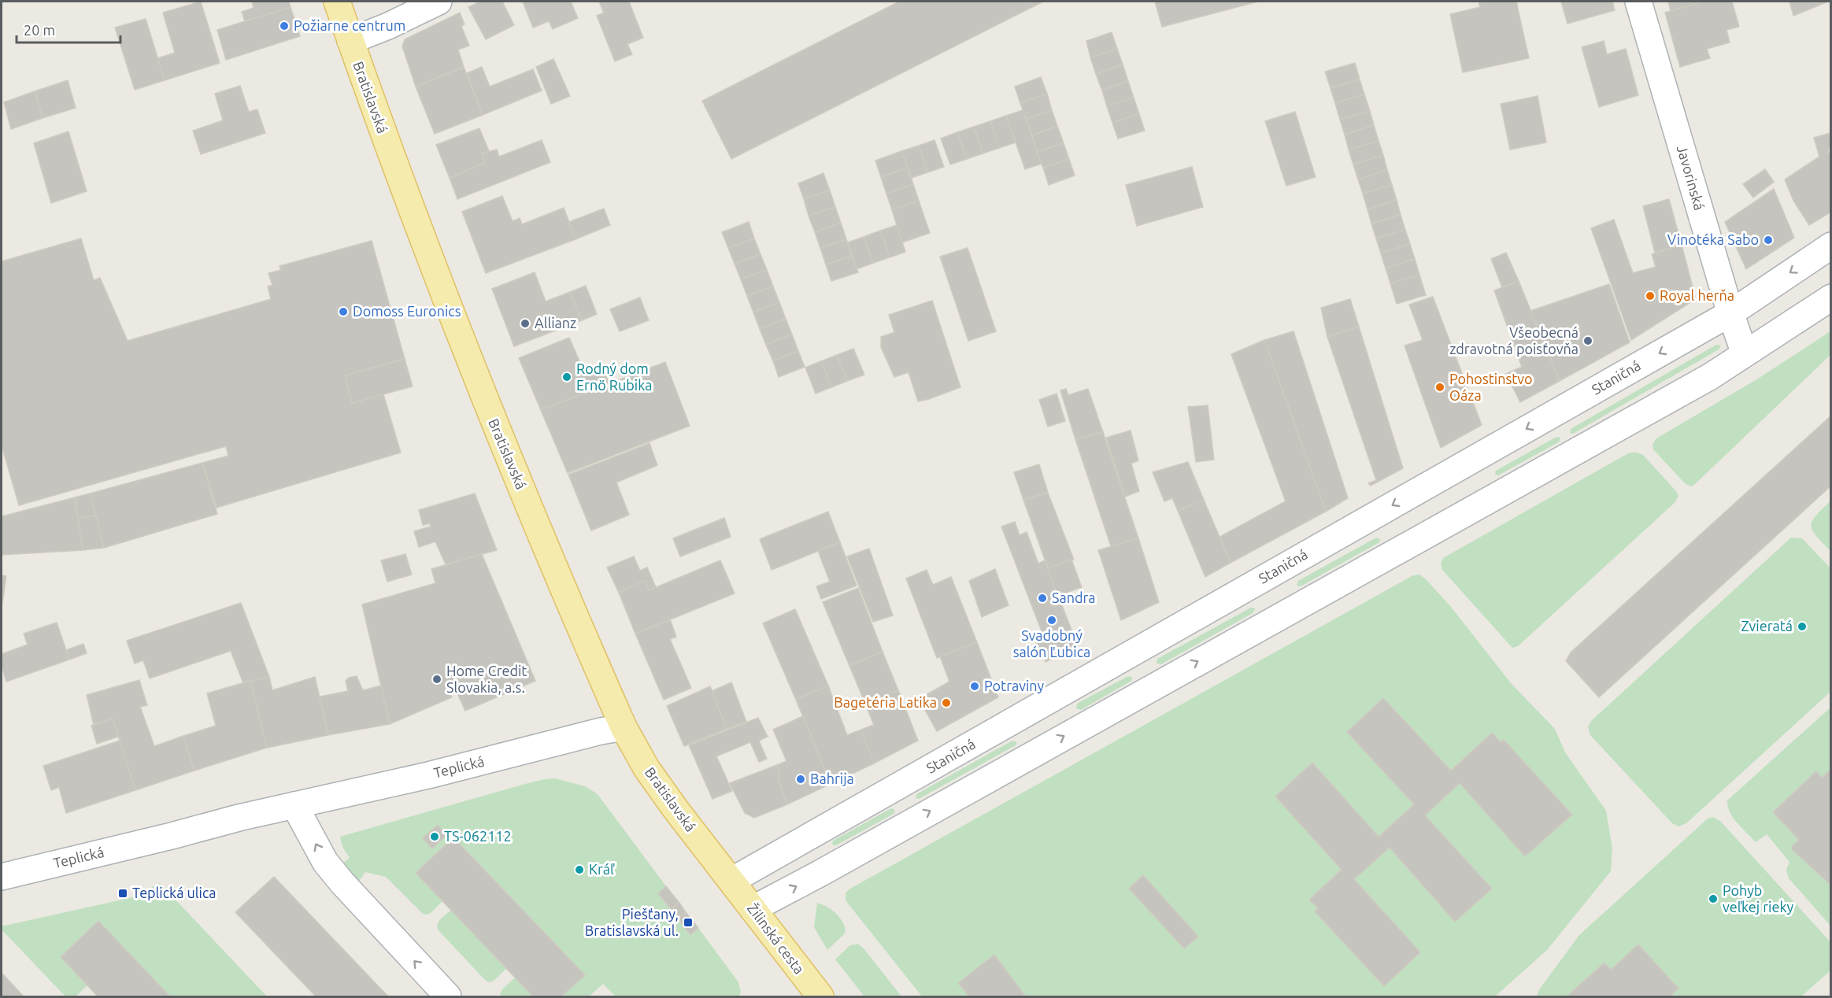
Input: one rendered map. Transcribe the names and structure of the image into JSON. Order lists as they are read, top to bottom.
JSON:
{
  "streets": {
    "main road": ["Bratislavská", "Žilinská cesta"],
    "street": ["Javorinská", "Staničná", "Teplická"]
  },
  "crossings": [
    ["Bratislavská", "Staničná"],
    ["Bratislavská", "Teplická"],
    ["Bratislavská", "Žilinská cesta"],
    ["Javorinská", "Staničná"],
    ["Staničná", "Žilinská cesta"]
  ],
  "places": {
    "other": [
      "Požiarne centrum",
      "Vinotéka Sabo",
      "Royal herňa",
      "Domoss Euronics",
      "Allianz",
      "Všeobecná zdravotná poisťovňa",
      "Rodný dom Ernö Rubika",
      "Pohostinstvo Oáza",
      "Sandra",
      "Svadobný salón Ľubica",
      "Zvieratá",
      "Home Credit Slovakia, a.s.",
      "Potraviny",
      "Bagetéria Latika",
      "Bahrija",
      "TS-062112",
      "Kráľ",
      "Pohyb veľkej rieky"
    ],
    "transit": ["Teplická ulica", "Piešťany, Bratislavská ul."]
  },
  "scale_bar": "20 m"
}
